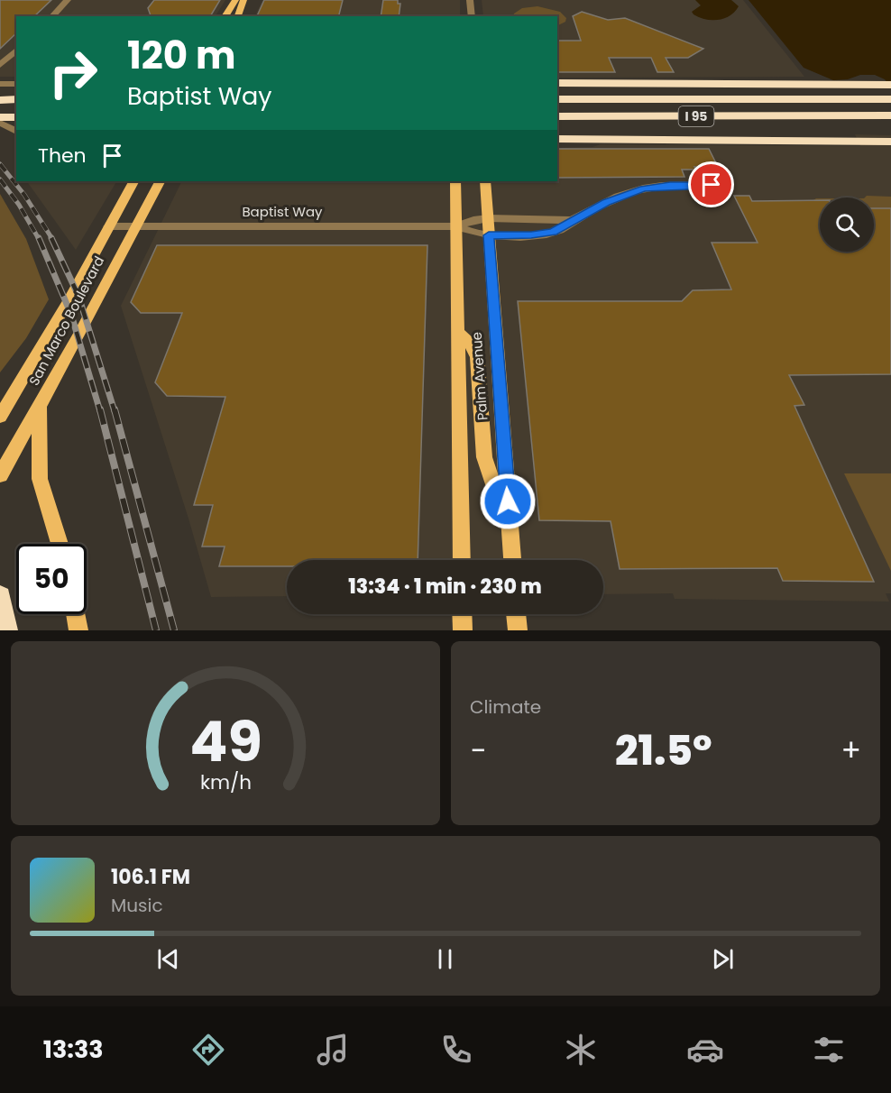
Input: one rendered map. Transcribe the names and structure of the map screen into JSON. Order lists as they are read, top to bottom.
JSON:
{
  "streets": {
    "highway": ["I 95"],
    "main road": ["San Marco Boulevard", "Palm Avenue"],
    "street": ["Baptist Way"]
  },
  "crossings": [
    ["Baptist Way", "San Marco Boulevard"],
    ["Baptist Way", "Palm Avenue"]
  ],
  "page": {
    "turn": ["120 m", "Baptist Way"],
    "then": "Then",
    "limit": "50",
    "trip": "13:34 · 1 min · 230 m",
    "tile": "Climate",
    "heat": ["−", "21.5°", "+"],
    "song": ["106.1 FM", "Music"],
    "tabs": "13:33",
    "gauge": ["49", "km/h"]
  }
}
